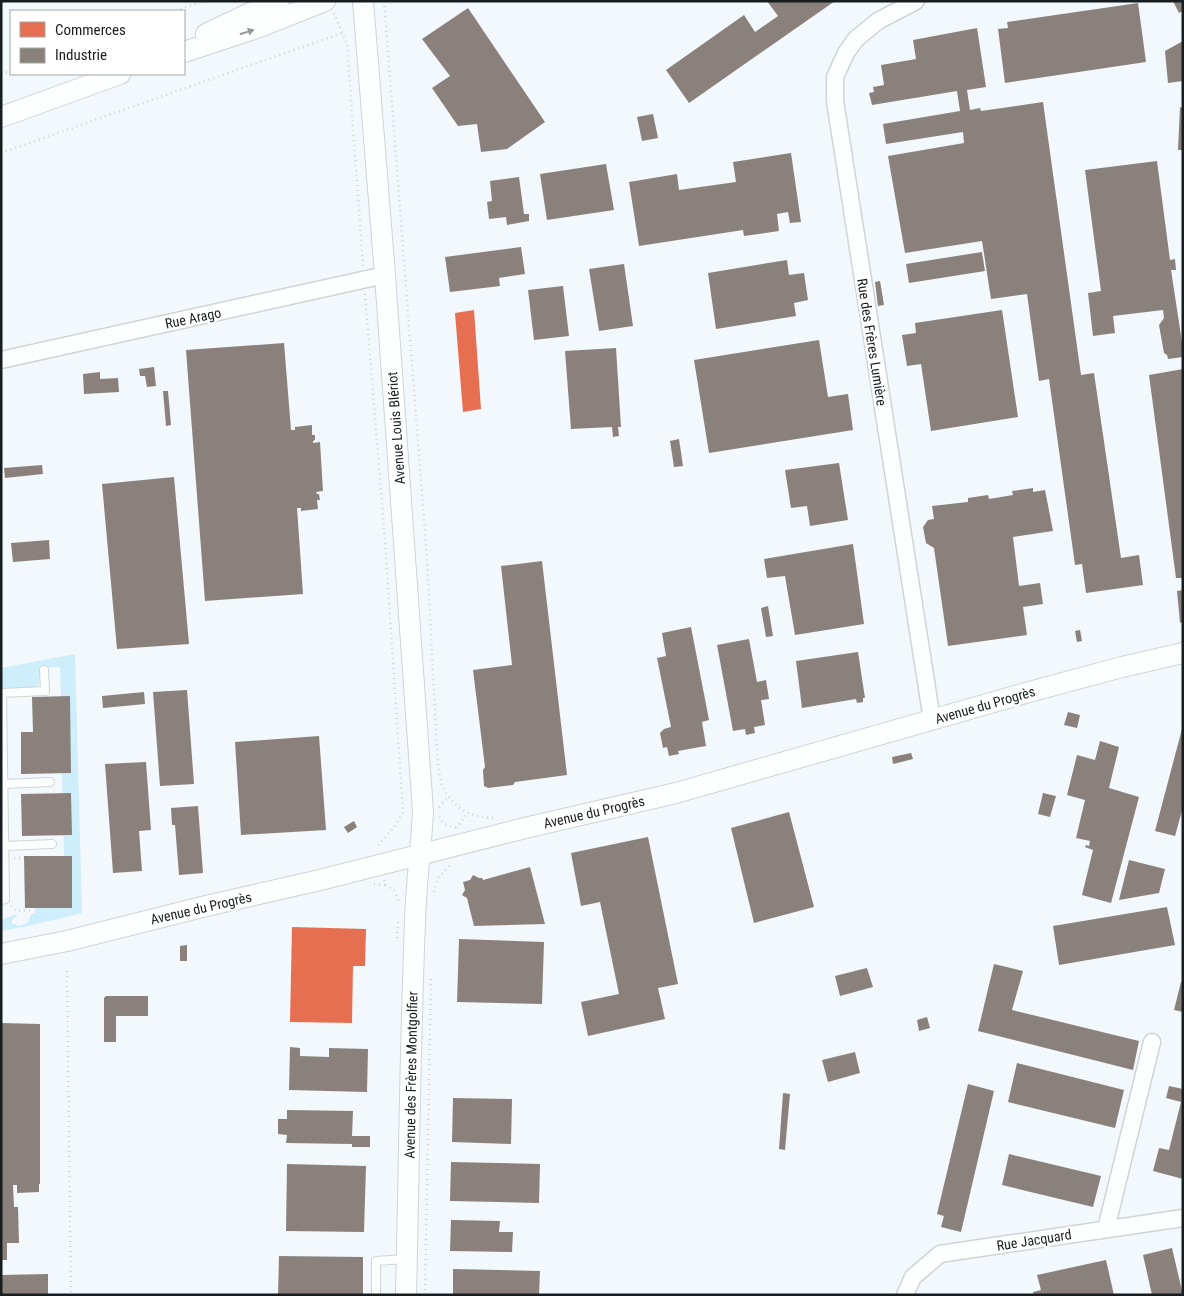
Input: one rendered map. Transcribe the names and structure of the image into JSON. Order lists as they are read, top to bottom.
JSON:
{
  "streets": {
    "street": [
      "Rue Arago",
      "Rue des Frères Lumière",
      "Avenue Louis Blériot",
      "Avenue du Progrès",
      "Avenue des Frères Montgolfier",
      "Rue Jacquard"
    ]
  },
  "crossings": [
    ["Rue Arago", "Avenue Louis Blériot"],
    ["Rue des Frères Lumière", "Avenue du Progrès"],
    ["Avenue Louis Blériot", "Avenue du Progrès"],
    ["Avenue Louis Blériot", "Avenue des Frères Montgolfier"],
    ["Avenue du Progrès", "Avenue des Frères Montgolfier"]
  ],
  "legend": ["Commerces", "Industrie"]
}
